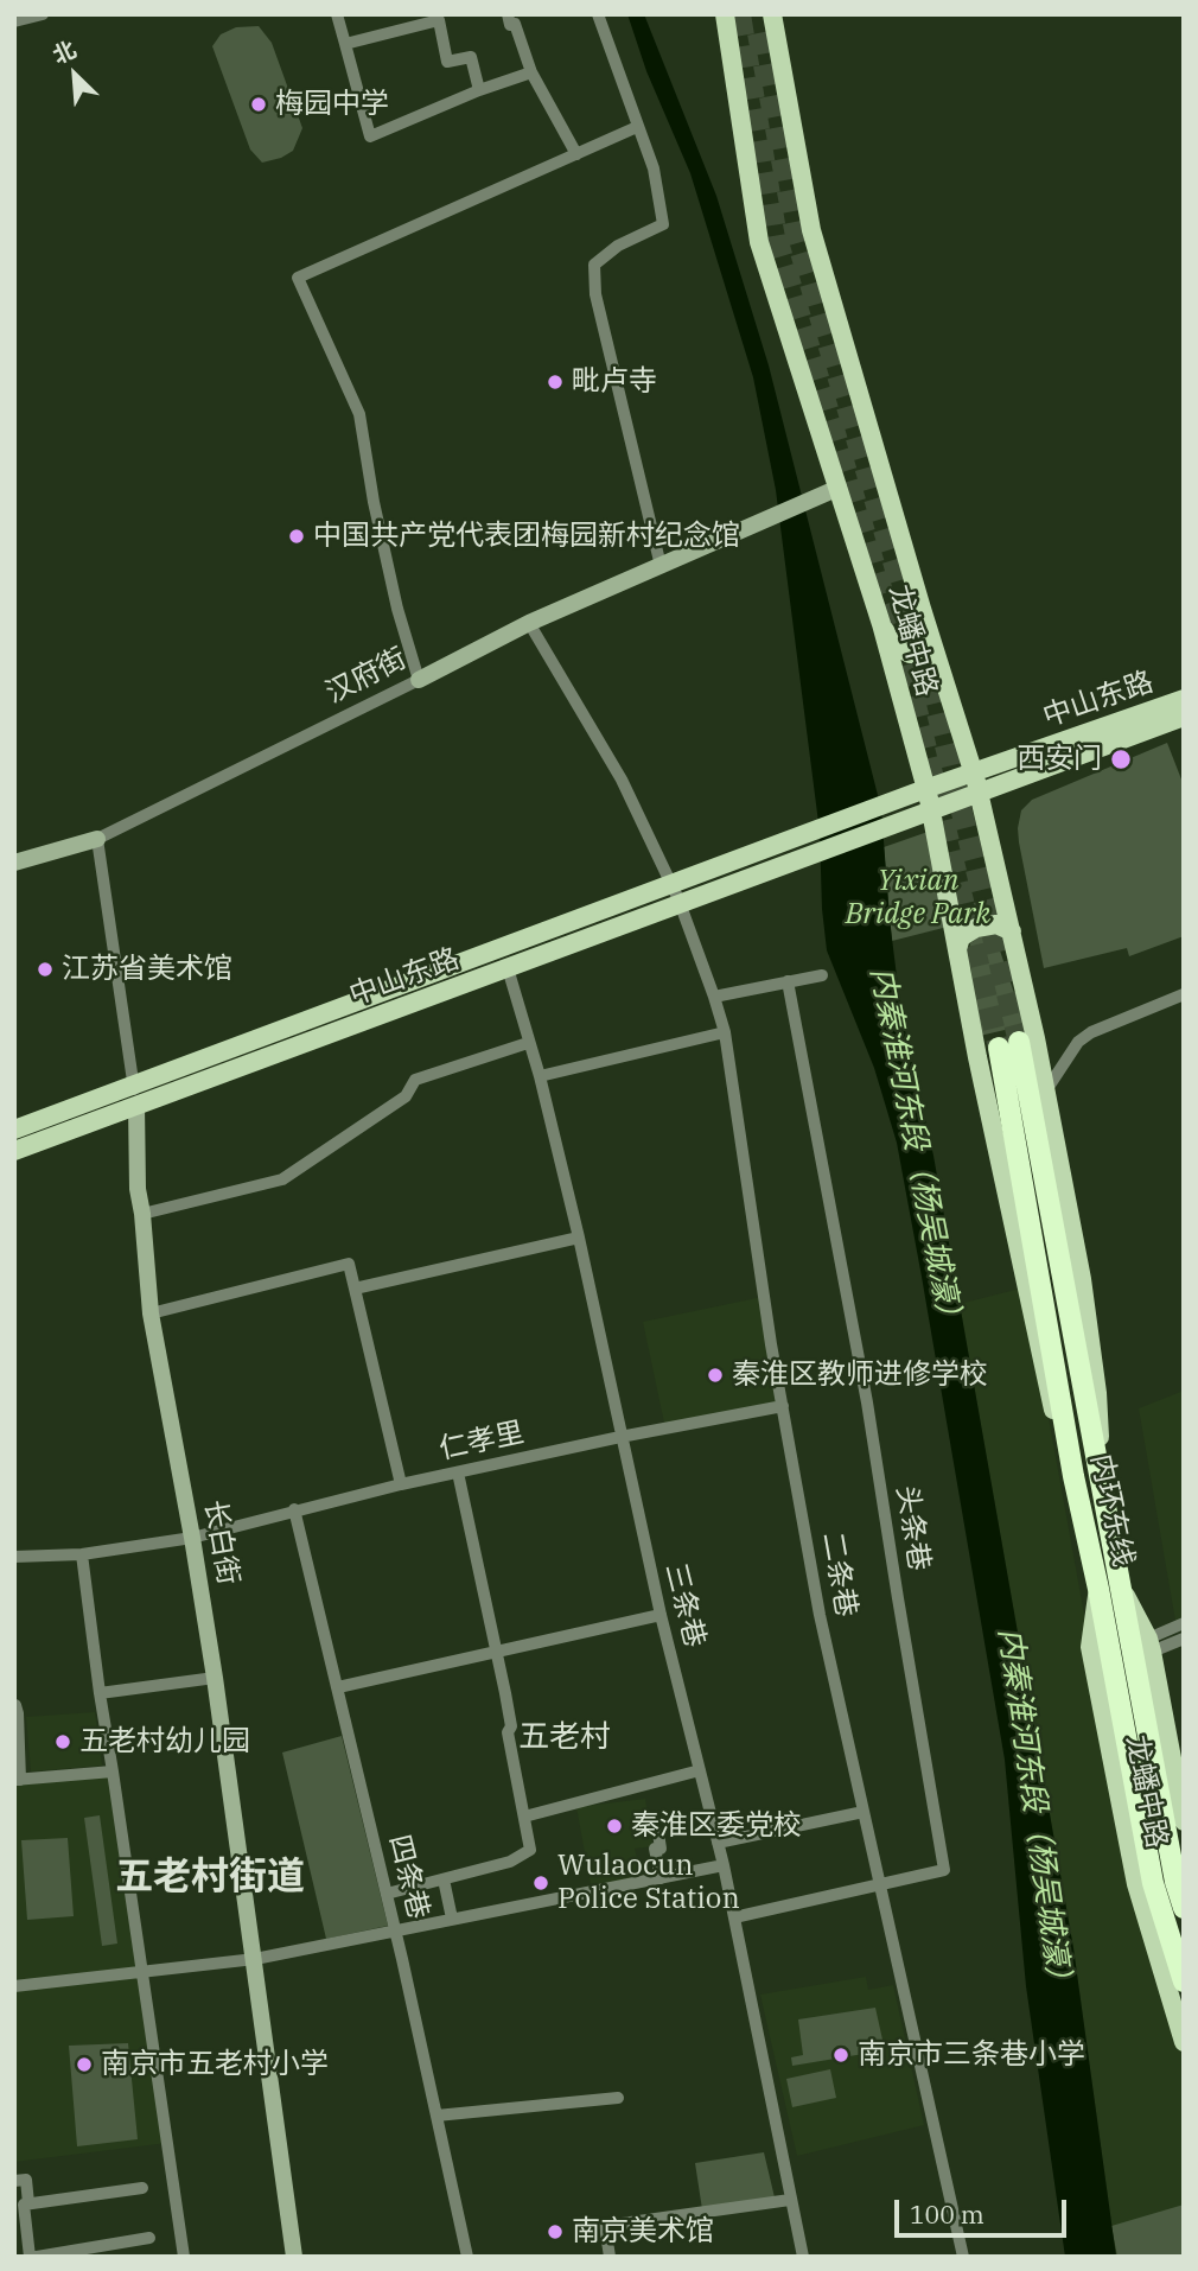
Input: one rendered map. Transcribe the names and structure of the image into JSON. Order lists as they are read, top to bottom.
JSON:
{
  "streets": {
    "highway": ["内环东线"],
    "main road": ["龙蟠中路", "中山东路"],
    "street": [
      "汉府街",
      "仁孝里",
      "头条巷",
      "长白街",
      "二条巷",
      "三条巷",
      "四条巷"
    ]
  },
  "crossings": [
    ["龙蟠中路", "汉府街"],
    ["龙蟠中路", "中山东路"],
    ["龙蟠中路", "内环东线"],
    ["汉府街", "长白街"],
    ["汉府街", "二条巷"],
    ["中山东路", "长白街"],
    ["中山东路", "二条巷"],
    ["中山东路", "三条巷"],
    ["仁孝里", "长白街"],
    ["仁孝里", "二条巷"],
    ["仁孝里", "三条巷"],
    ["仁孝里", "四条巷"],
    ["头条巷", "二条巷"],
    ["头条巷", "三条巷"]
  ],
  "districts": ["五老村", "五老村街道"],
  "water": ["内秦淮河东段（杨吴城濠）"],
  "parks": ["Yixian Bridge Park"],
  "places": [
    "梅园中学",
    "毗卢寺",
    "中国共产党代表团梅园新村纪念馆",
    "西安门",
    "江苏省美术馆",
    "秦淮区教师进修学校",
    "五老村幼儿园",
    "秦淮区委党校",
    "Wulaocun Police Station",
    "南京市三条巷小学",
    "南京市五老村小学",
    "南京美术馆"
  ],
  "scale_bar": "100 m",
  "north": "top left"
}
